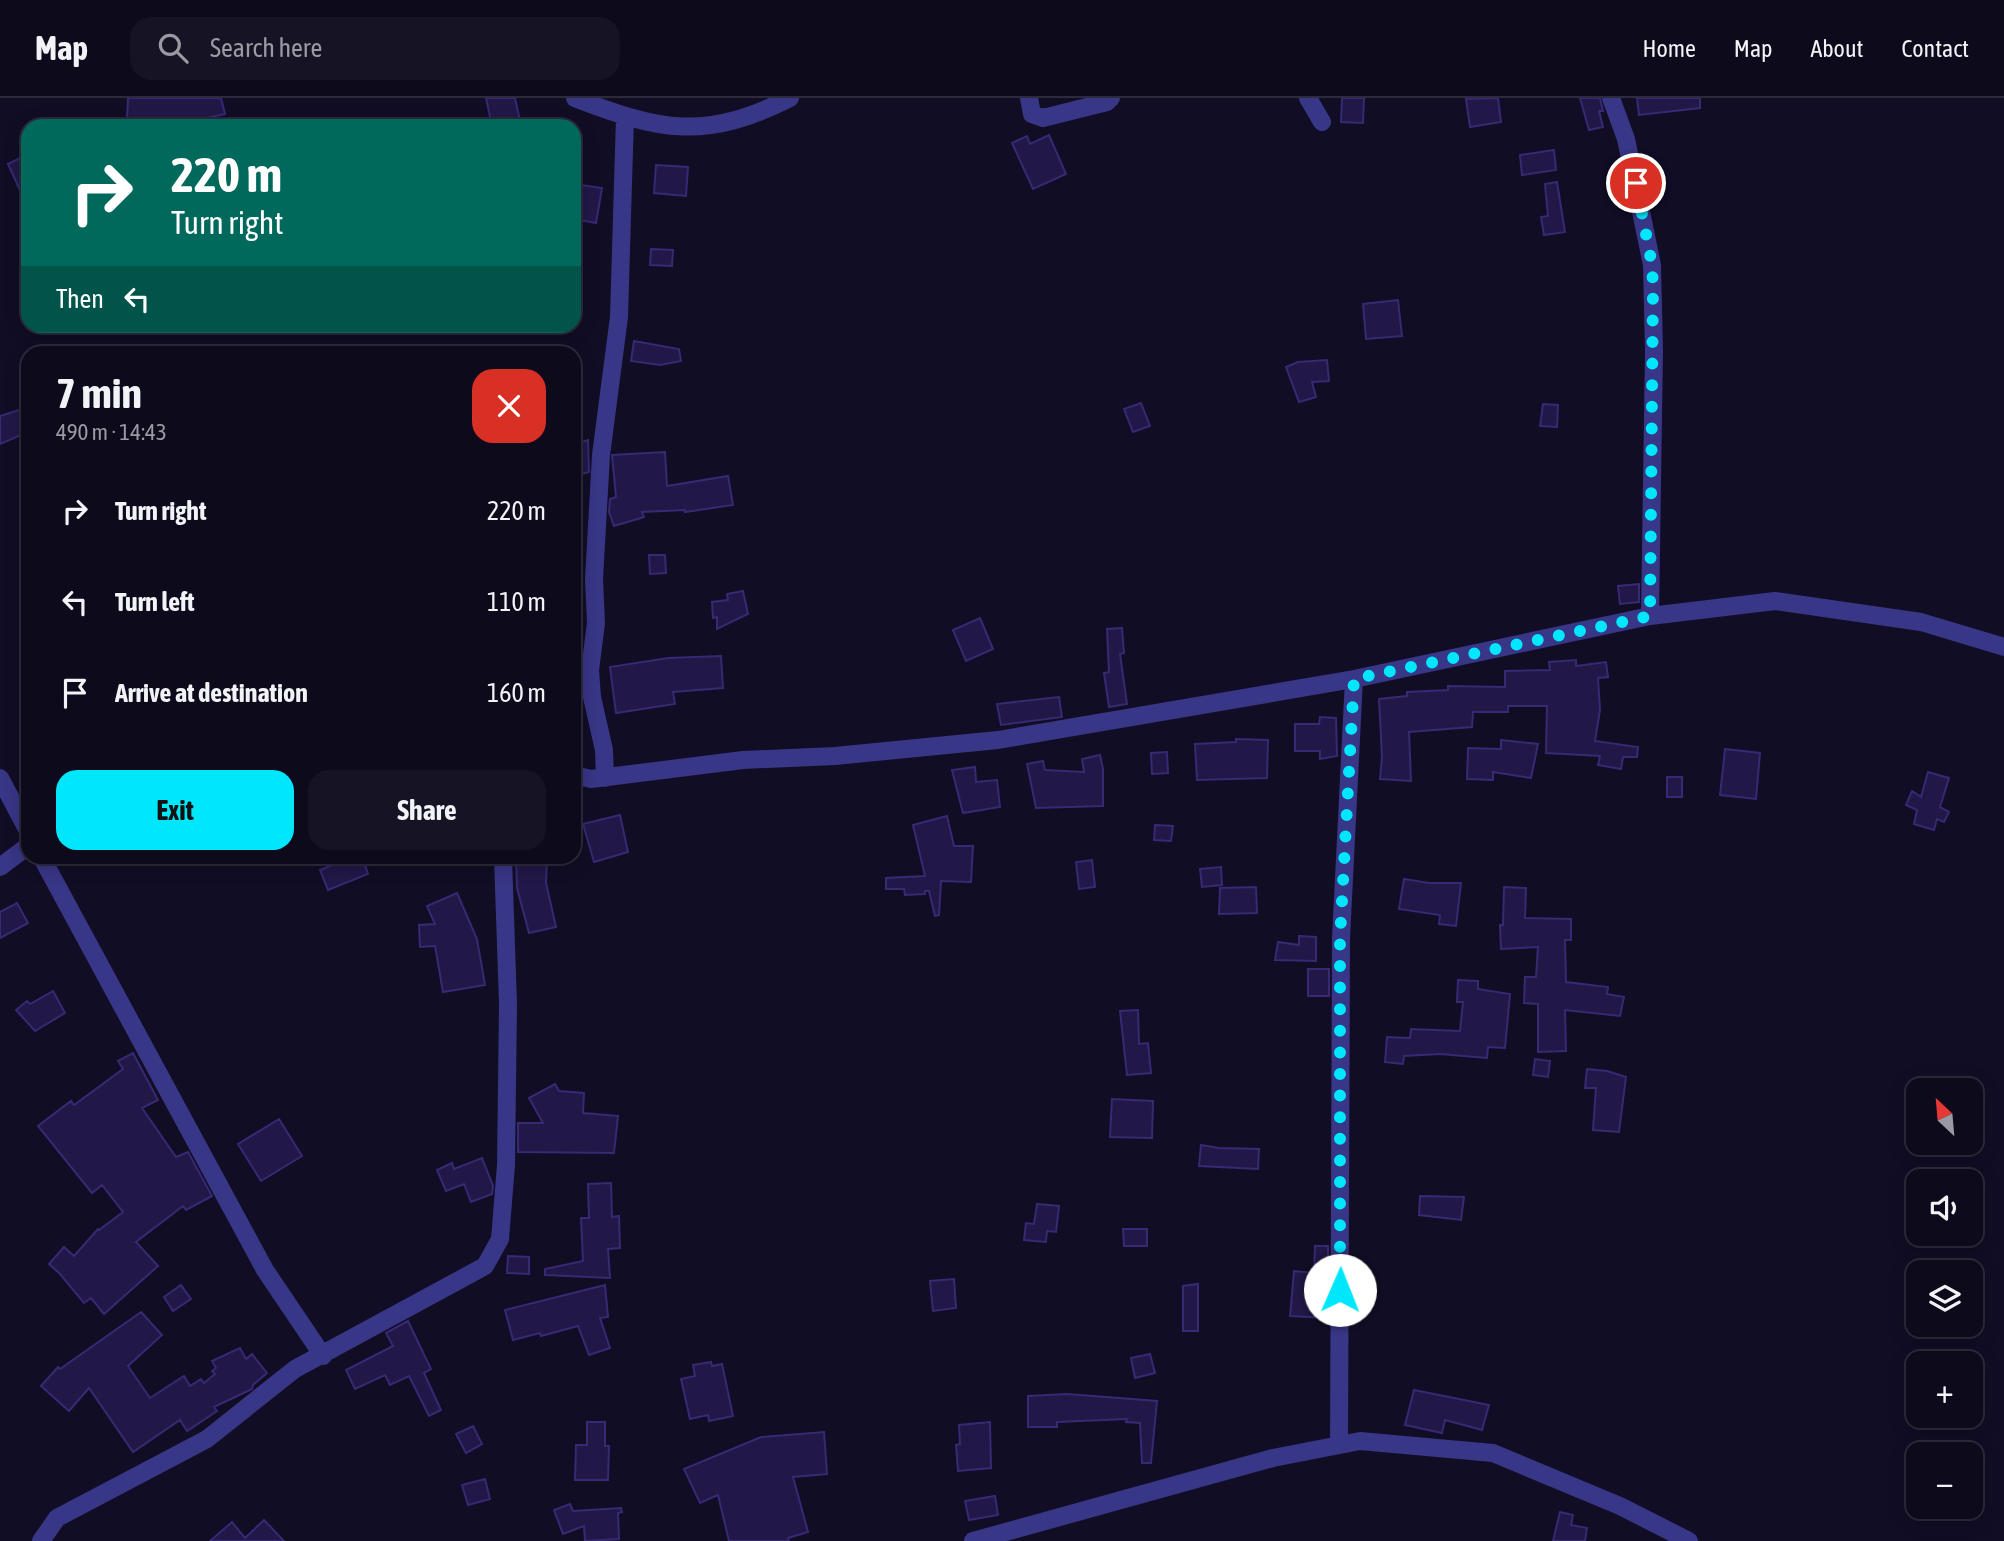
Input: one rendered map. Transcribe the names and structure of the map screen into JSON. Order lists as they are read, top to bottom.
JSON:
{
  "north": "top left",
  "page": {
    "header": "Map",
    "search": "Search here",
    "nav": [
      "Home",
      "Map",
      "About",
      "Contact"
    ],
    "turn": ["220 m", "Turn right"],
    "then": "Then",
    "heading": ["7 min", "490 m · 14:43"],
    "list": [
      {
        "name": "Turn right",
        "value": "220 m"
      },
      {
        "name": "Turn left",
        "value": "110 m"
      },
      {
        "name": "Arrive at destination",
        "value": "160 m"
      }
    ],
    "buttons": ["Exit", "Share"],
    "map_buttons": ["+", "−"]
  }
}
